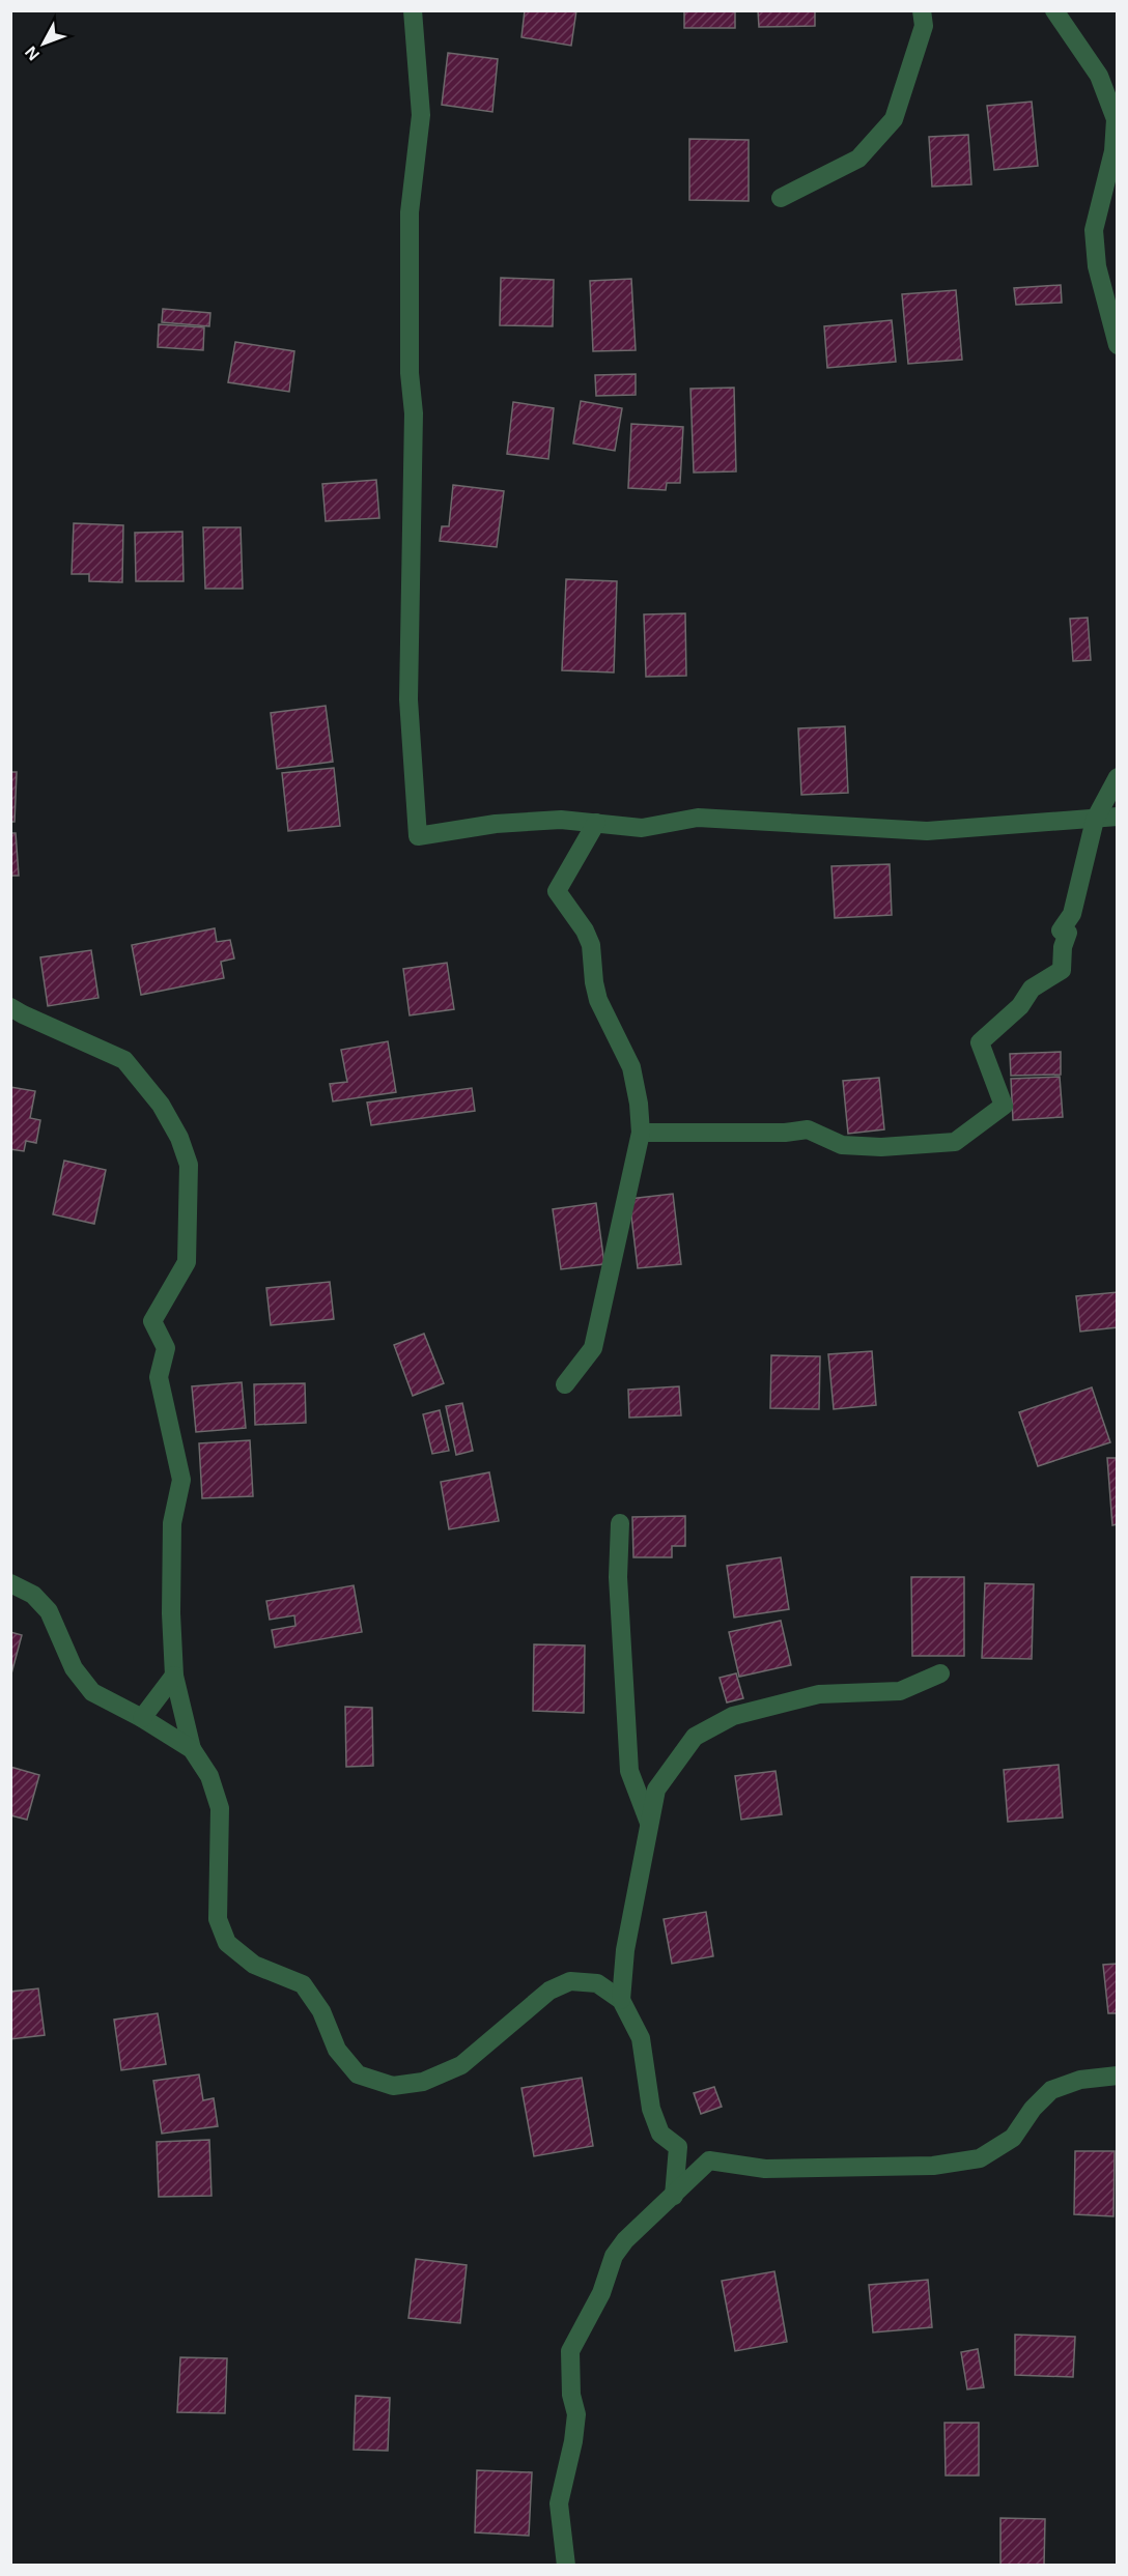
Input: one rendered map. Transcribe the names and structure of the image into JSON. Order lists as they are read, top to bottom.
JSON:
{
  "north": "bottom left"
}
